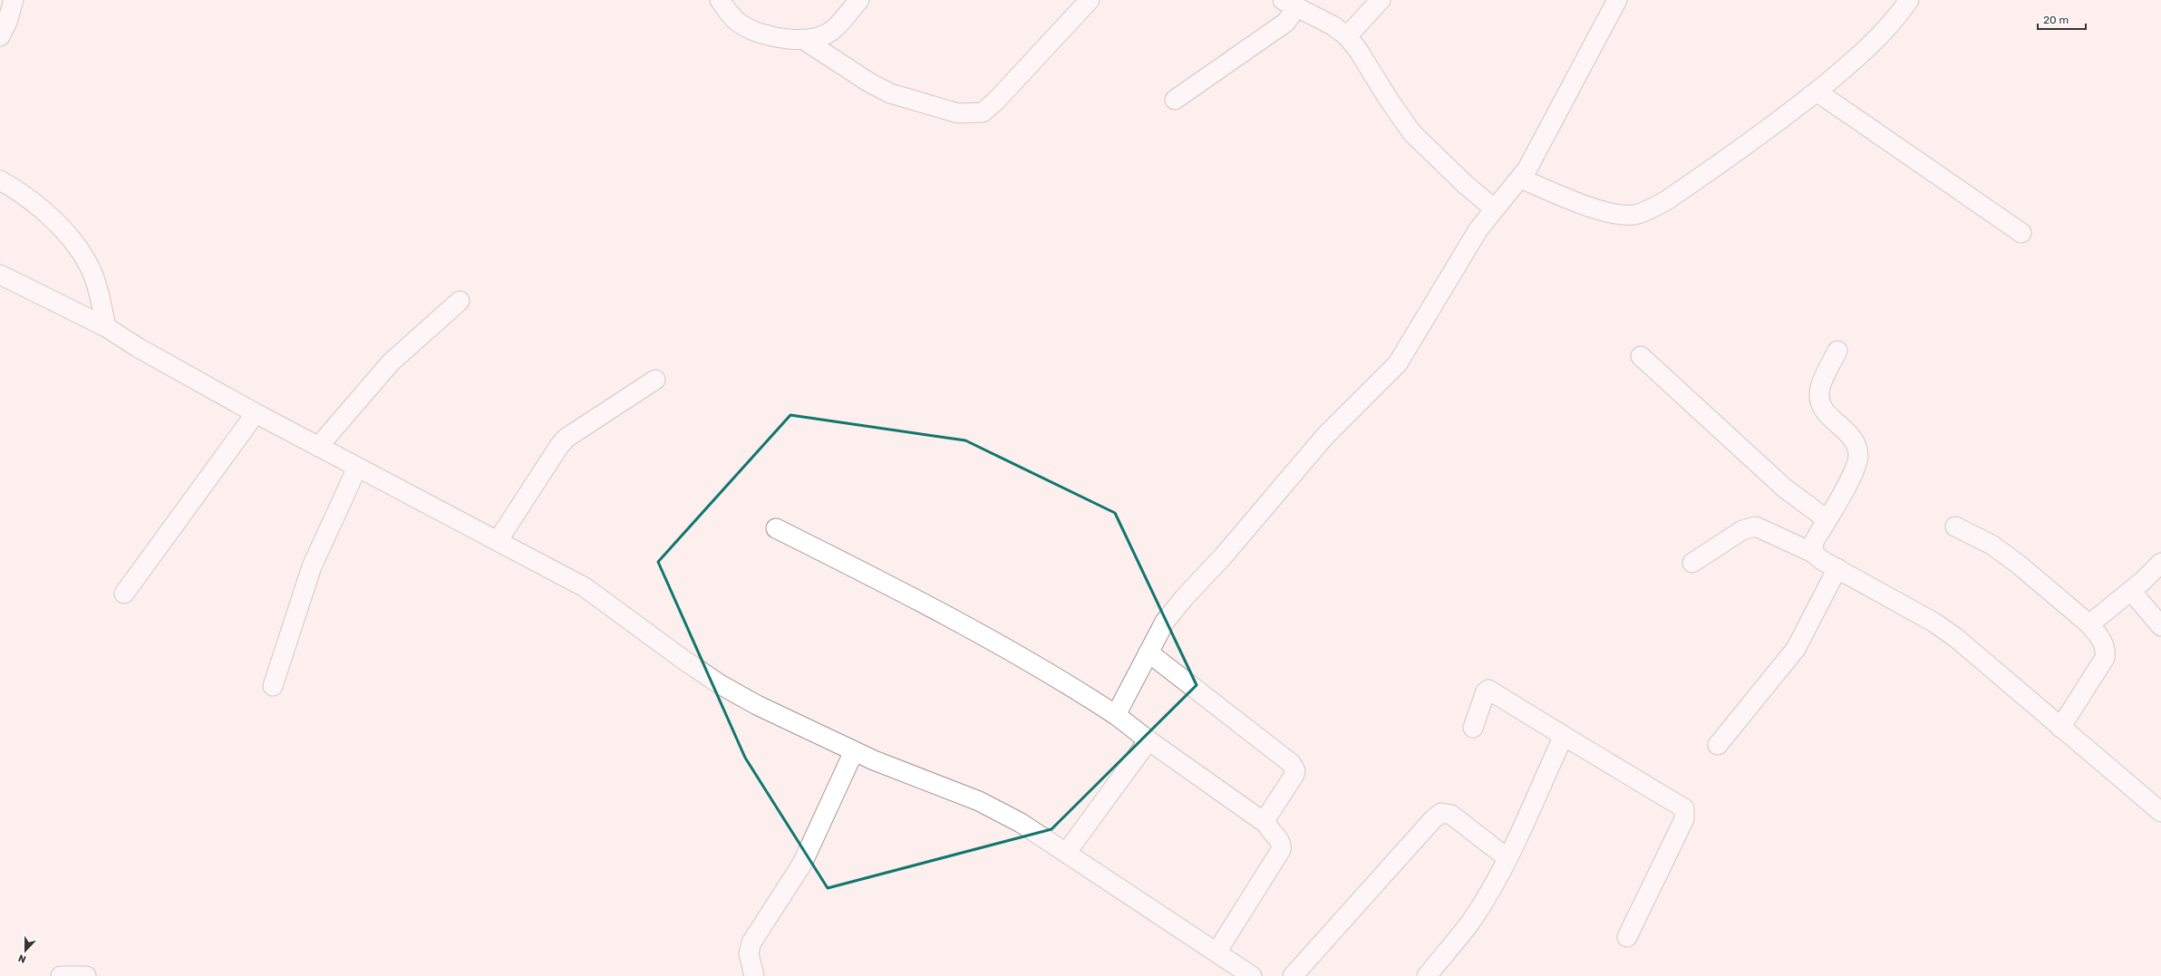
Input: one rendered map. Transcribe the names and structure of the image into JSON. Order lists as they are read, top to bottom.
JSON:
{
  "scale_bar": "20 m",
  "north": "bottom"
}
